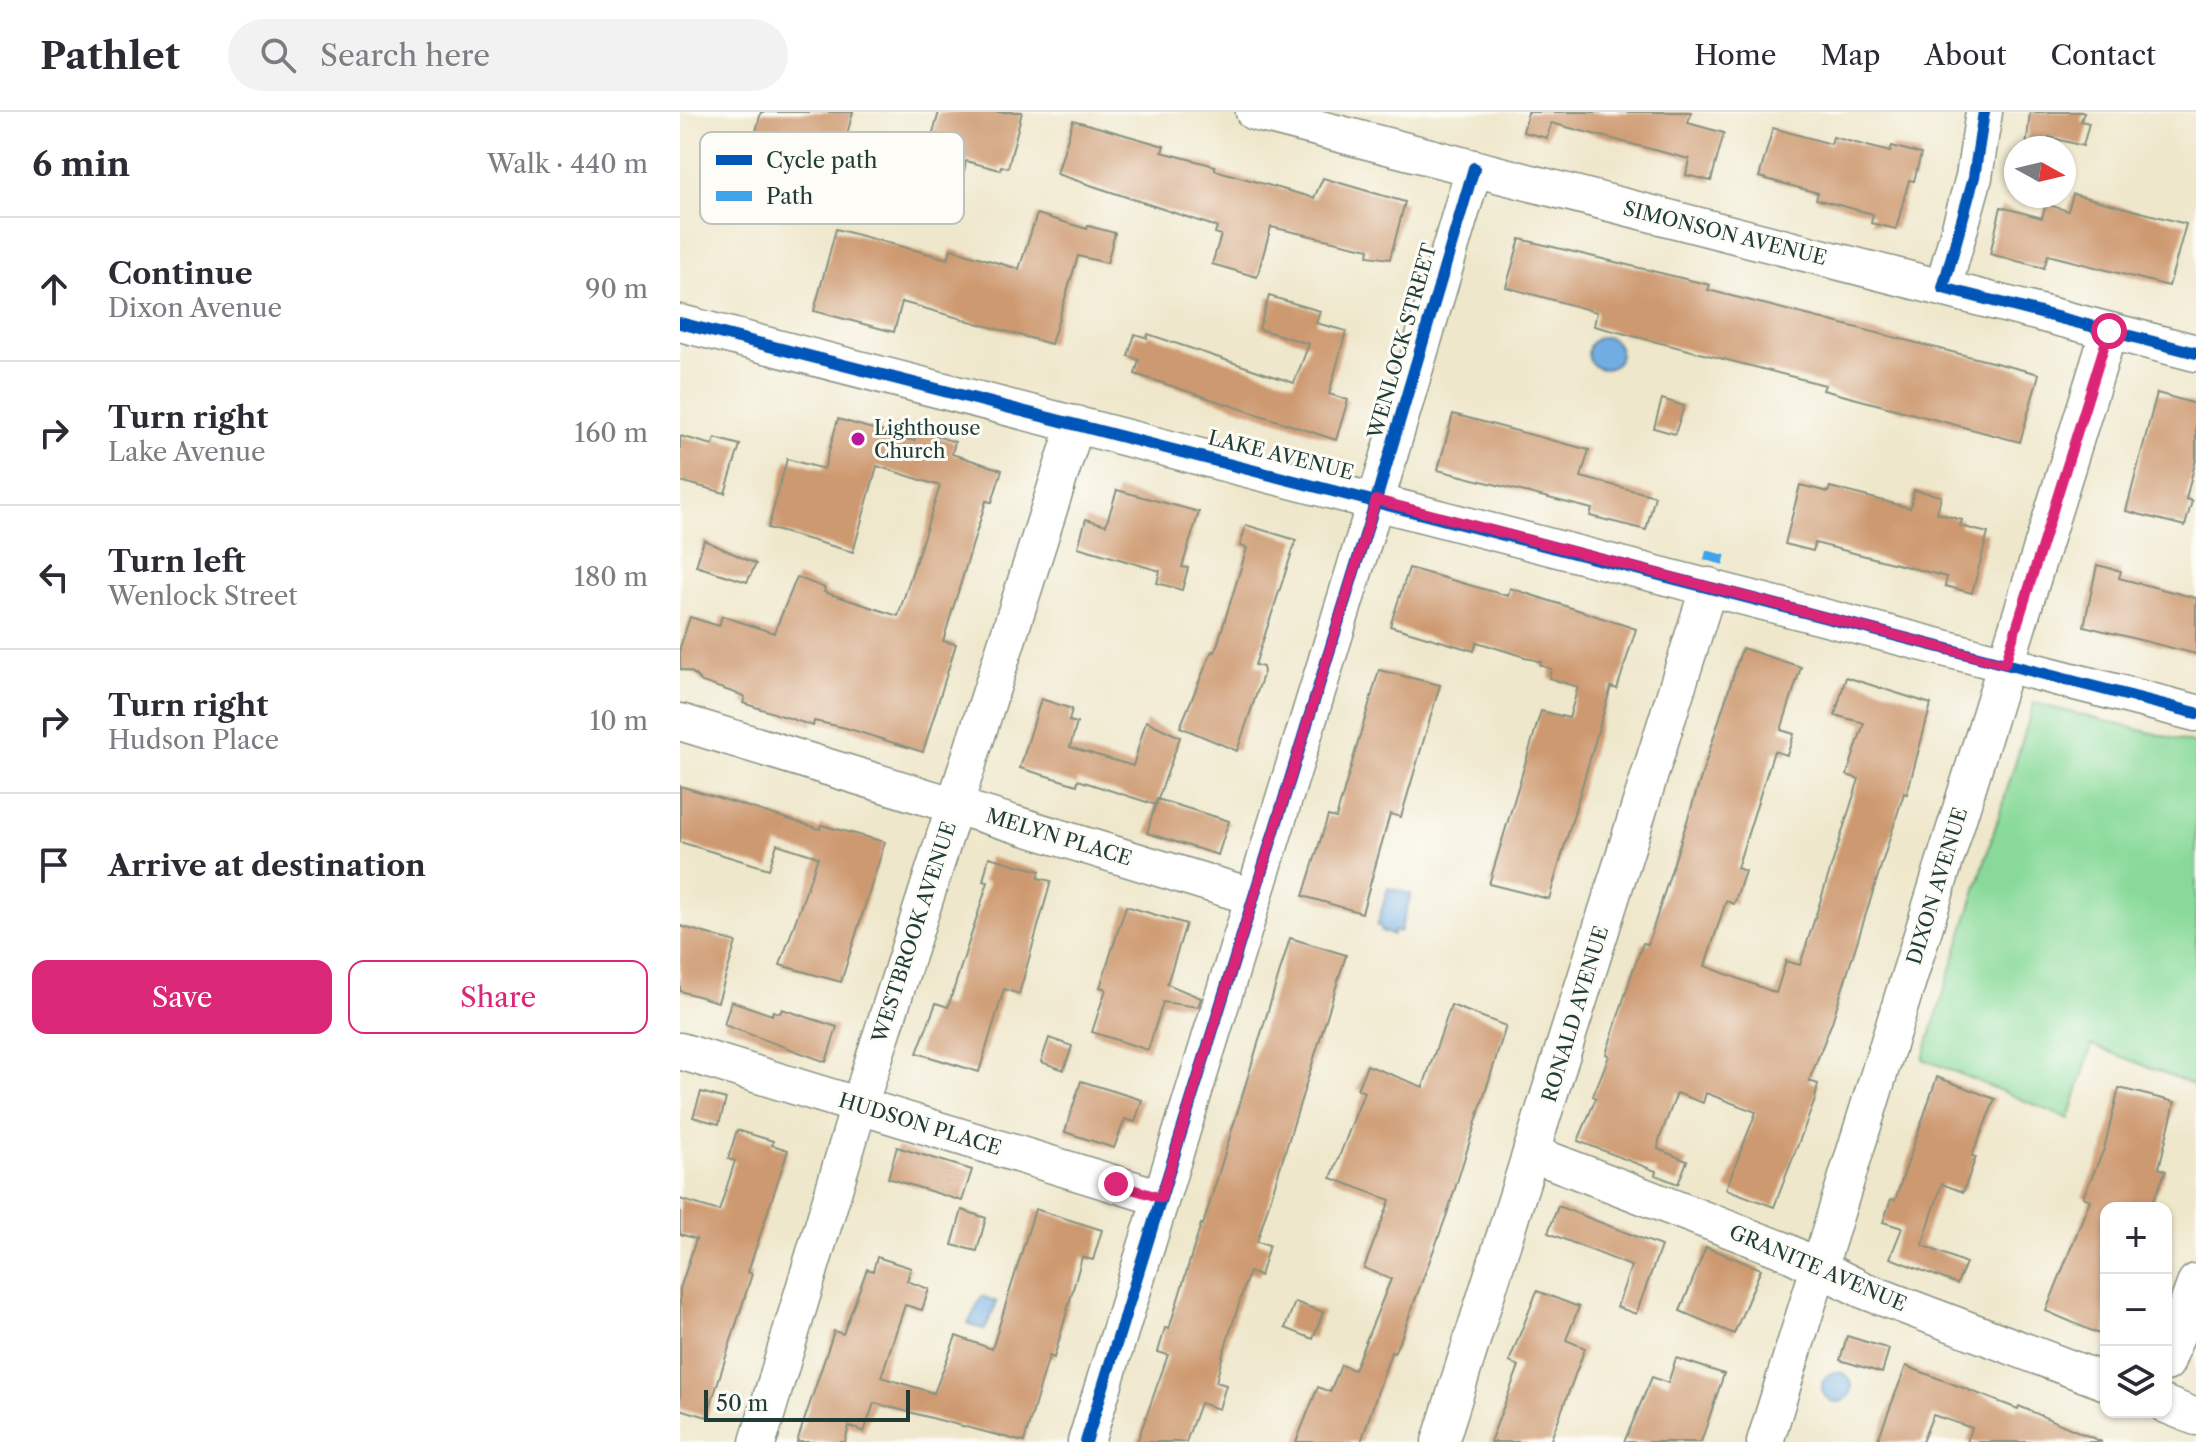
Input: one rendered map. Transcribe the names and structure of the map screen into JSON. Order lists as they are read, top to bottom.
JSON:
{
  "streets": {
    "street": [
      "SIMONSON AVENUE",
      "WENLOCK STREET",
      "LAKE AVENUE",
      "MELYN PLACE",
      "DIXON AVENUE",
      "WESTBROOK AVENUE",
      "RONALD AVENUE",
      "HUDSON PLACE",
      "GRANITE AVENUE"
    ]
  },
  "crossings": [
    ["SIMONSON AVENUE", "WENLOCK STREET"],
    ["SIMONSON AVENUE", "DIXON AVENUE"],
    ["WENLOCK STREET", "LAKE AVENUE"],
    ["WENLOCK STREET", "MELYN PLACE"],
    ["WENLOCK STREET", "HUDSON PLACE"],
    ["LAKE AVENUE", "DIXON AVENUE"],
    ["LAKE AVENUE", "WESTBROOK AVENUE"],
    ["LAKE AVENUE", "RONALD AVENUE"],
    ["MELYN PLACE", "WESTBROOK AVENUE"],
    ["DIXON AVENUE", "GRANITE AVENUE"],
    ["WESTBROOK AVENUE", "HUDSON PLACE"],
    ["RONALD AVENUE", "GRANITE AVENUE"]
  ],
  "places": ["Lighthouse Church"],
  "legend": ["Cycle path", "Path"],
  "scale_bar": "50 m",
  "north": "right",
  "page": {
    "header": "Pathlet",
    "search": "Search here",
    "nav": [
      "Home",
      "Map",
      "About",
      "Contact"
    ],
    "heading": ["6 min", "Walk · 440 m"],
    "list": [
      ["Continue", "Dixon Avenue", "90 m"],
      ["Turn right", "Lake Avenue", "160 m"],
      ["Turn left", "Wenlock Street", "180 m"],
      ["Turn right", "Hudson Place", "10 m"],
      "Arrive at destination"
    ],
    "buttons": ["Save", "Share"],
    "map_buttons": ["+", "−"],
    "scale": "50 m"
  }
}
